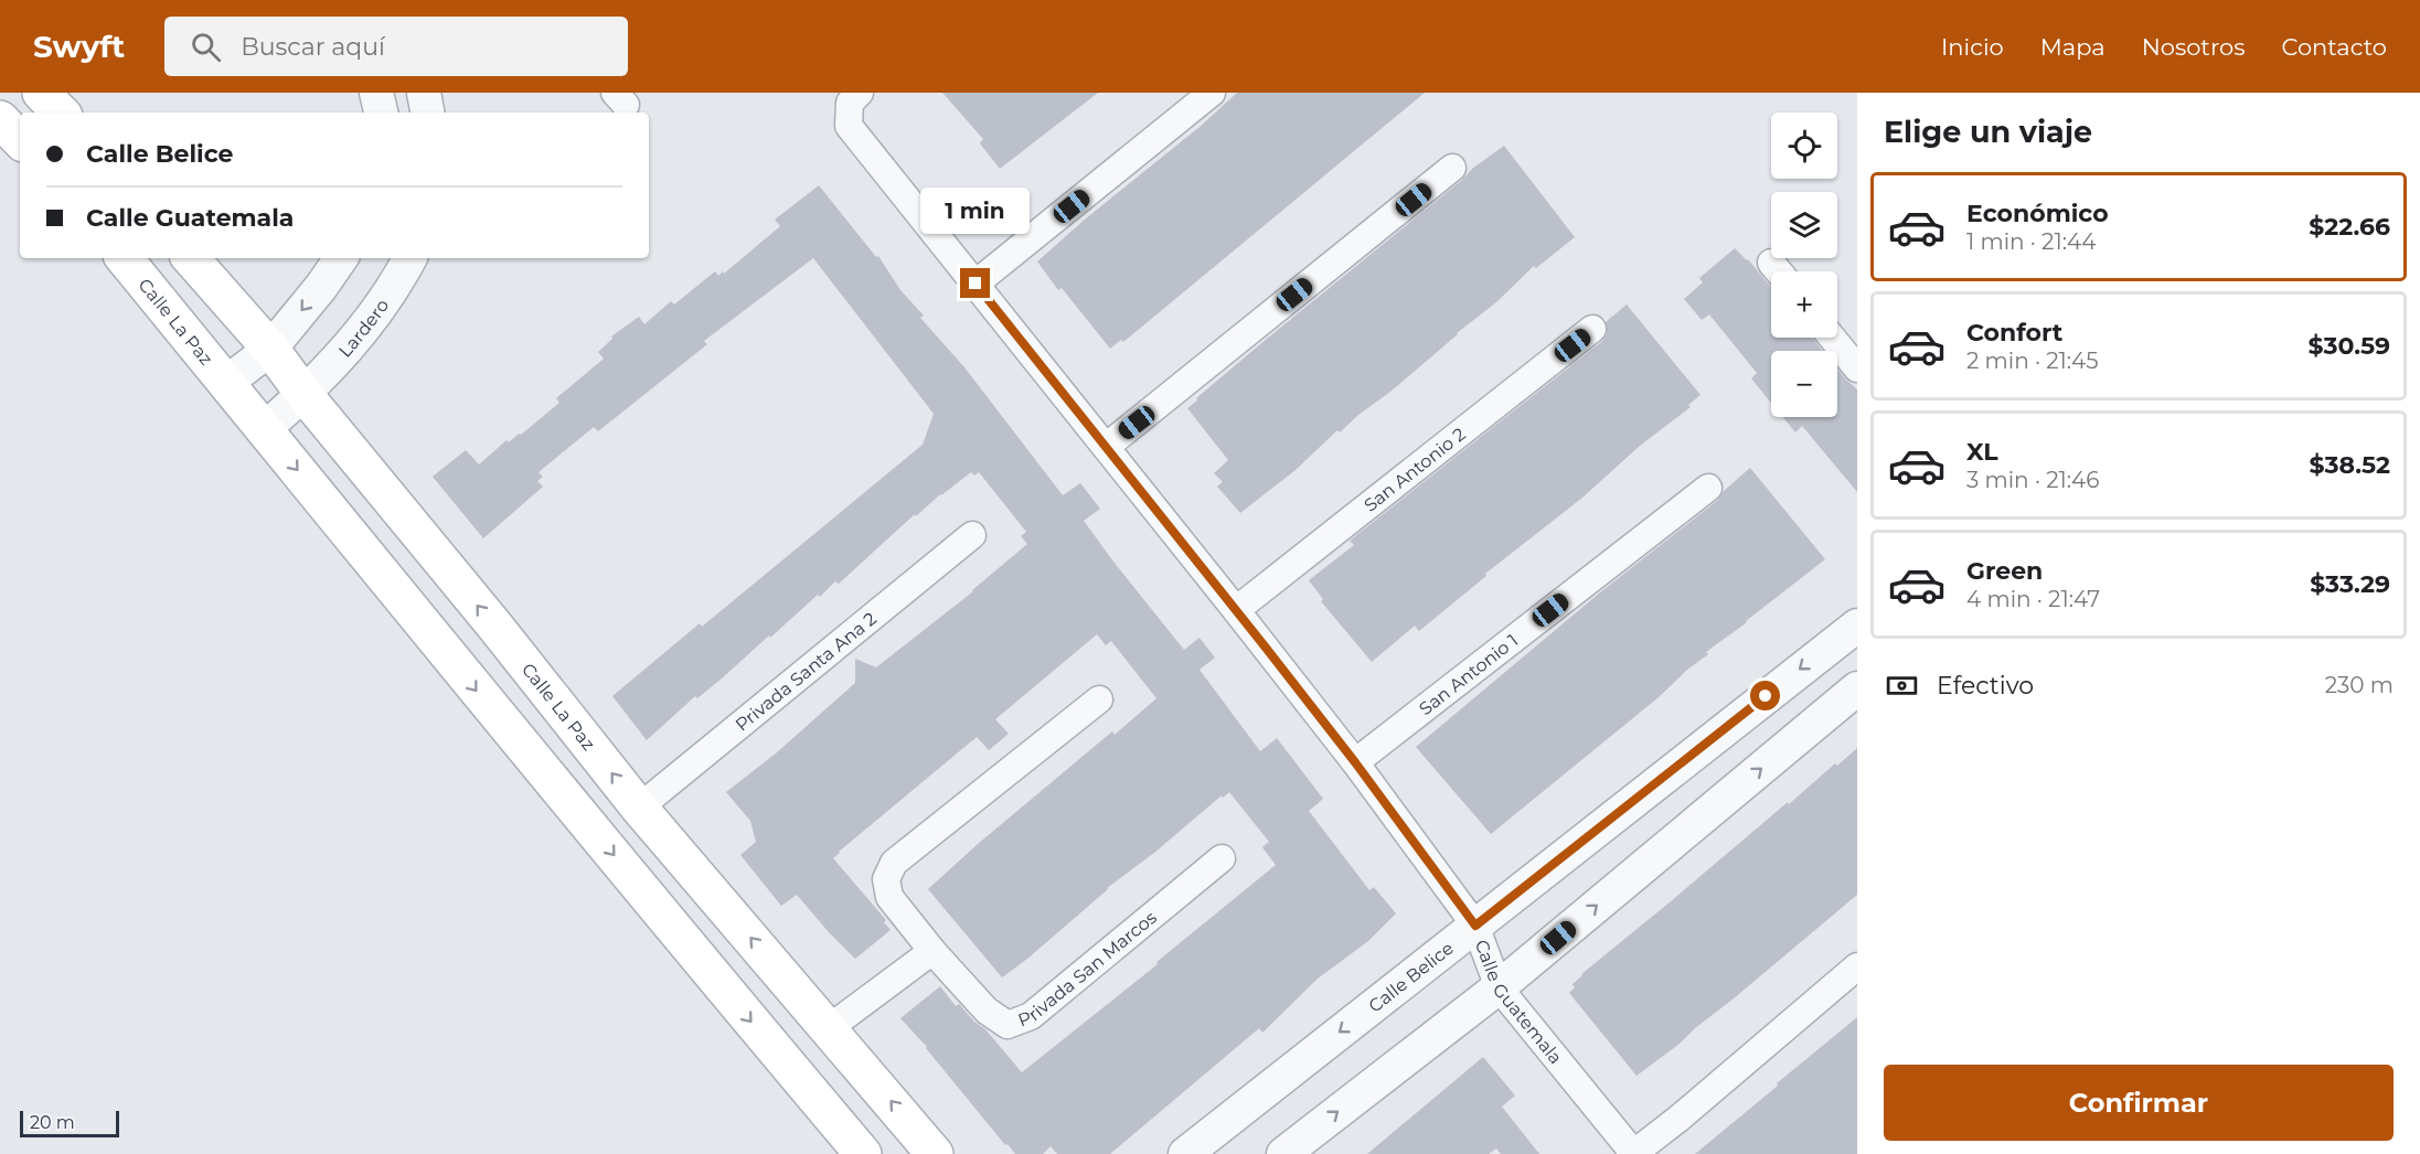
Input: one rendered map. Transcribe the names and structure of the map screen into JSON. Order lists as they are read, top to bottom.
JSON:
{
  "streets": {
    "main road": ["Calle La Paz"],
    "street": [
      "Lardero",
      "San Antonio 2",
      "Privada Santa Ana 2",
      "San Antonio 1",
      "Privada San Marcos",
      "Calle Belice",
      "Calle Guatemala"
    ]
  },
  "crossings": [
    ["Calle La Paz", "Lardero"],
    ["Calle La Paz", "Privada Santa Ana 2"],
    ["San Antonio 2", "Calle Guatemala"],
    ["San Antonio 1", "Calle Guatemala"],
    ["Calle Belice", "Calle Guatemala"]
  ],
  "scale_bar": "20 m",
  "page": {
    "header": "Swyft",
    "search": "Buscar aquí",
    "nav": [
      "Inicio",
      "Mapa",
      "Nosotros",
      "Contacto"
    ],
    "heading": "Elige un viaje",
    "map_buttons": ["+", "−"],
    "banner": ["Calle Belice", "Calle Guatemala"],
    "list": [
      {
        "name": "Económico",
        "note": "1 min · 21:44",
        "value": "$22.66"
      },
      {
        "name": "Confort",
        "note": "2 min · 21:45",
        "value": "$30.59"
      },
      {
        "name": "XL",
        "note": "3 min · 21:46",
        "value": "$38.52"
      },
      {
        "name": "Green",
        "note": "4 min · 21:47",
        "value": "$33.29"
      }
    ],
    "bubble": "1 min",
    "pay": ["Efectivo", "230 m"],
    "buttons": "Confirmar",
    "scale": "20 m"
  }
}
